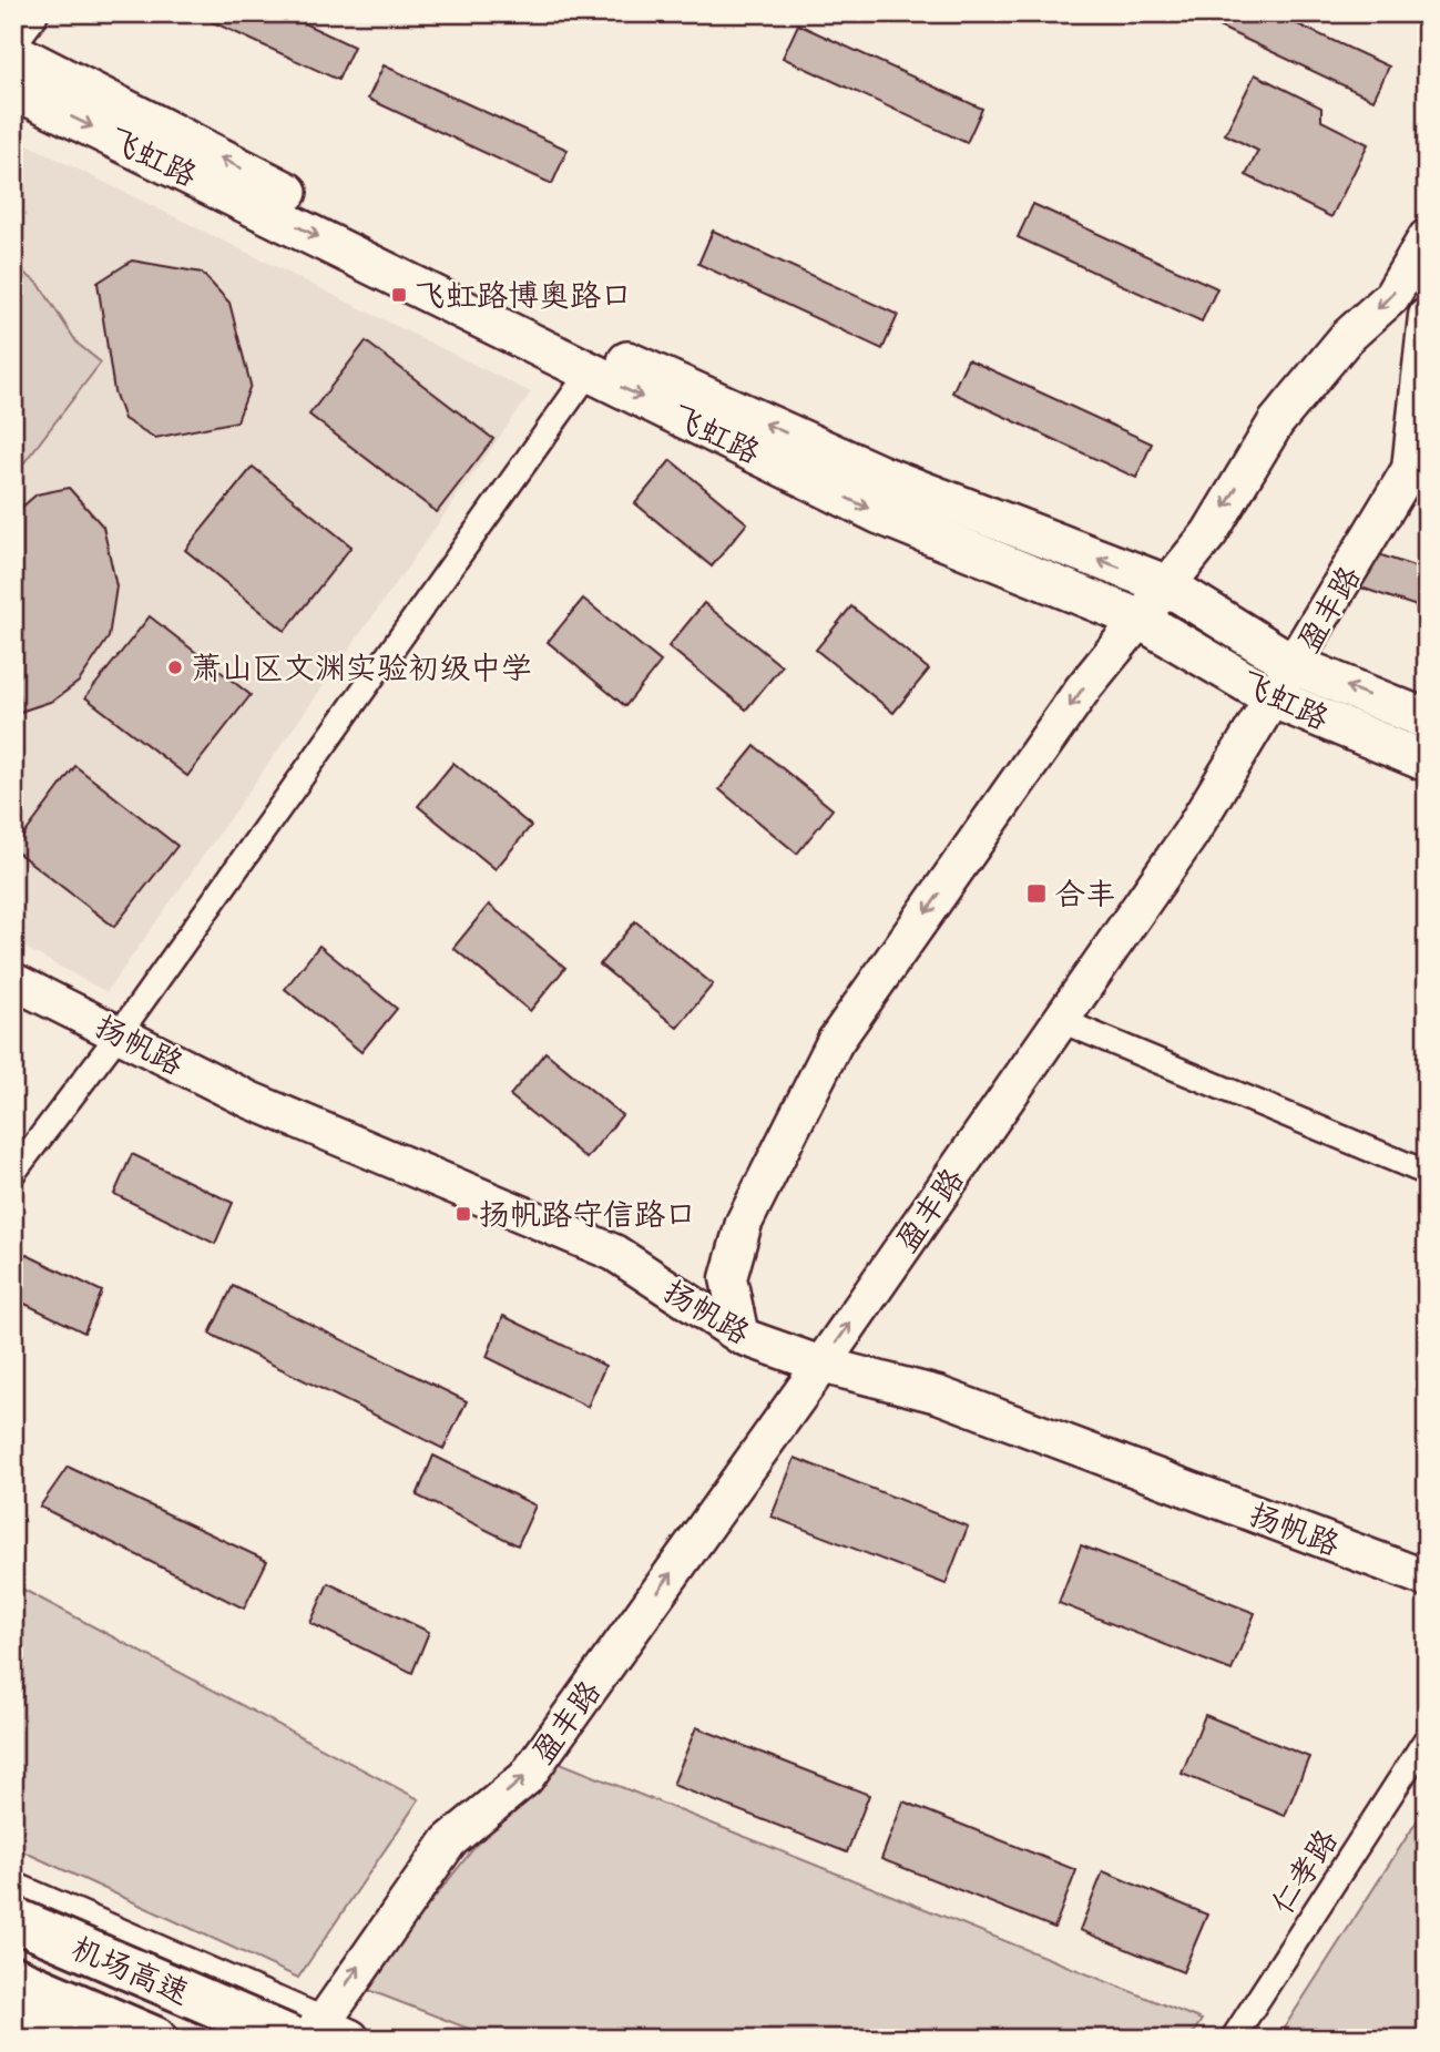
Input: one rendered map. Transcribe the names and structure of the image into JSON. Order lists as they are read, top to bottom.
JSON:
{
  "streets": {
    "highway": ["机场高速"],
    "main road": ["飞虹路", "盈丰路", "扬帆路"],
    "street": ["仁孝路"]
  },
  "crossings": [
    ["飞虹路", "盈丰路"],
    ["盈丰路", "扬帆路"],
    ["盈丰路", "机场高速"]
  ],
  "places": {
    "transit": ["飞虹路博奥路口", "合丰", "扬帆路守信路口"],
    "other": ["萧山区文渊实验初级中学"]
  }
}
